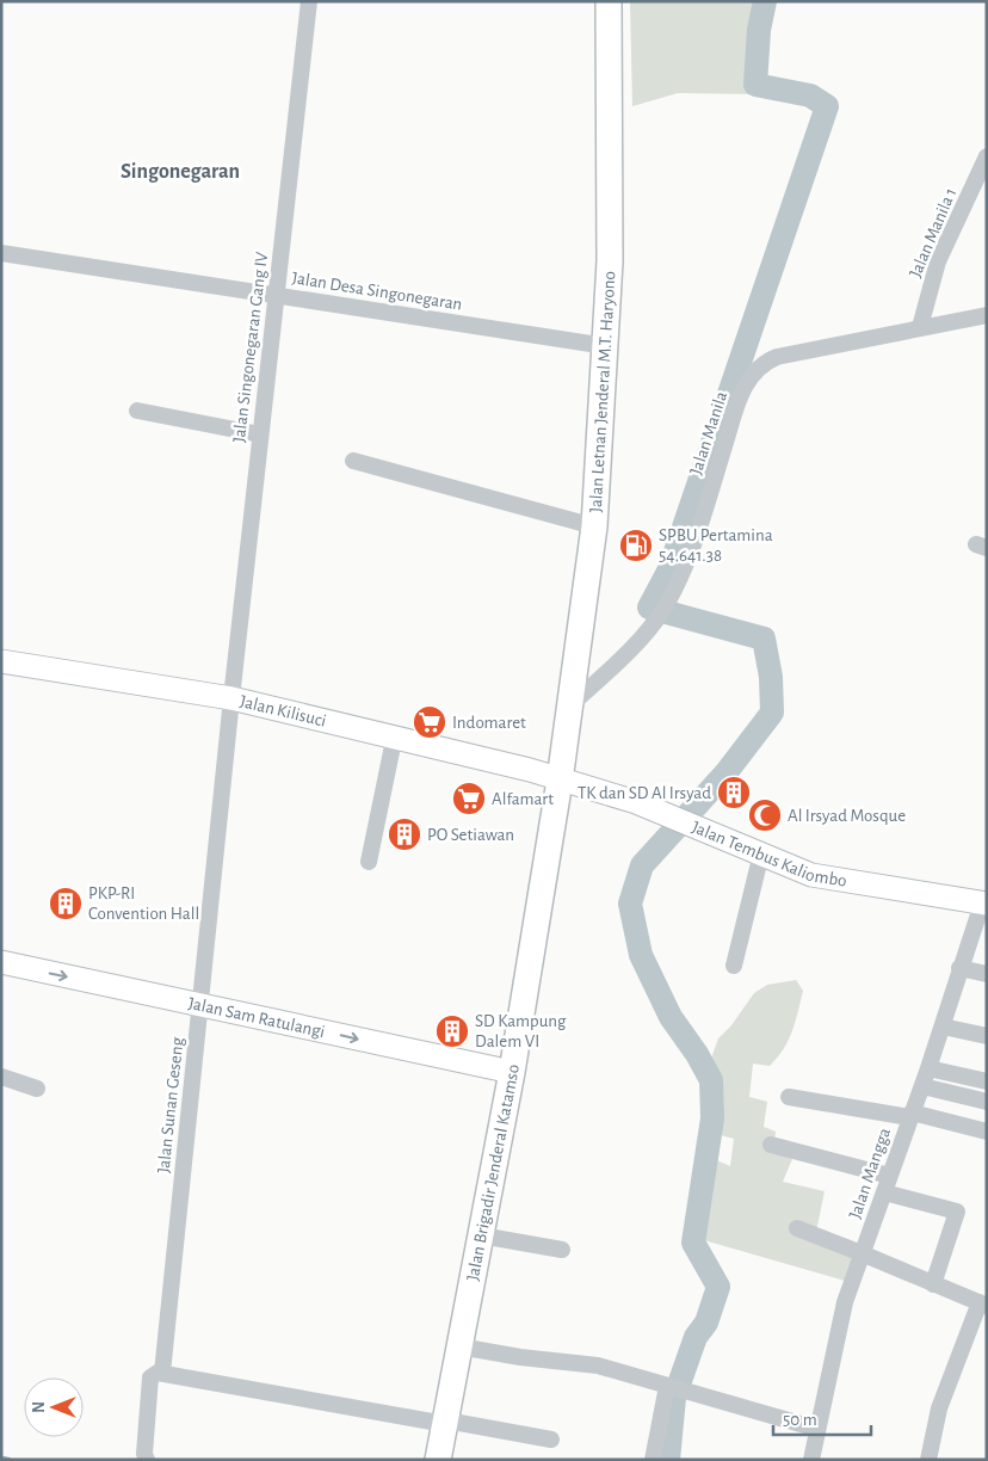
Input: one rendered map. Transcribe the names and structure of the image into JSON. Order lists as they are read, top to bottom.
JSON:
{
  "streets": {
    "main road": [
      "Jalan Letnan Jenderal M.T. Haryono",
      "Jalan Kilisuci",
      "Jalan Tembus Kaliombo",
      "Jalan Sam Ratulangi",
      "Jalan Brigadir Jenderal Katamso"
    ],
    "street": [
      "Jalan Manila 1",
      "Jalan Desa Singonegaran",
      "Jalan Singonegaran Gang IV",
      "Jalan Manila",
      "Jalan Sunan Geseng",
      "Jalan Mangga"
    ]
  },
  "crossings": [
    ["Jalan Manila 1", "Jalan Manila"],
    ["Jalan Desa Singonegaran", "Jalan Singonegaran Gang IV"],
    ["Jalan Desa Singonegaran", "Jalan Letnan Jenderal M.T. Haryono"],
    ["Jalan Singonegaran Gang IV", "Jalan Kilisuci"],
    ["Jalan Singonegaran Gang IV", "Jalan Sunan Geseng"],
    ["Jalan Letnan Jenderal M.T. Haryono", "Jalan Manila"],
    ["Jalan Letnan Jenderal M.T. Haryono", "Jalan Kilisuci"],
    ["Jalan Letnan Jenderal M.T. Haryono", "Jalan Tembus Kaliombo"],
    ["Jalan Letnan Jenderal M.T. Haryono", "Jalan Brigadir Jenderal Katamso"],
    ["Jalan Kilisuci", "Jalan Tembus Kaliombo"],
    ["Jalan Kilisuci", "Jalan Sunan Geseng"],
    ["Jalan Kilisuci", "Jalan Brigadir Jenderal Katamso"],
    ["Jalan Tembus Kaliombo", "Jalan Brigadir Jenderal Katamso"],
    ["Jalan Tembus Kaliombo", "Jalan Mangga"],
    ["Jalan Sam Ratulangi", "Jalan Sunan Geseng"],
    ["Jalan Sam Ratulangi", "Jalan Brigadir Jenderal Katamso"]
  ],
  "one_way": ["Jalan Sam Ratulangi"],
  "districts": ["Singonegaran"],
  "places": {
    "fuel station": ["SPBU Pertamina 54.641.38"],
    "supermarket": ["Indomaret", "Alfamart"],
    "building": [
      "TK dan SD Al Irsyad",
      "PO Setiawan",
      "PKP-RI Convention Hall",
      "SD Kampung Dalem VI"
    ],
    "mosque": ["Al Irsyad Mosque"]
  },
  "scale_bar": "50 m",
  "north": "left"
}
